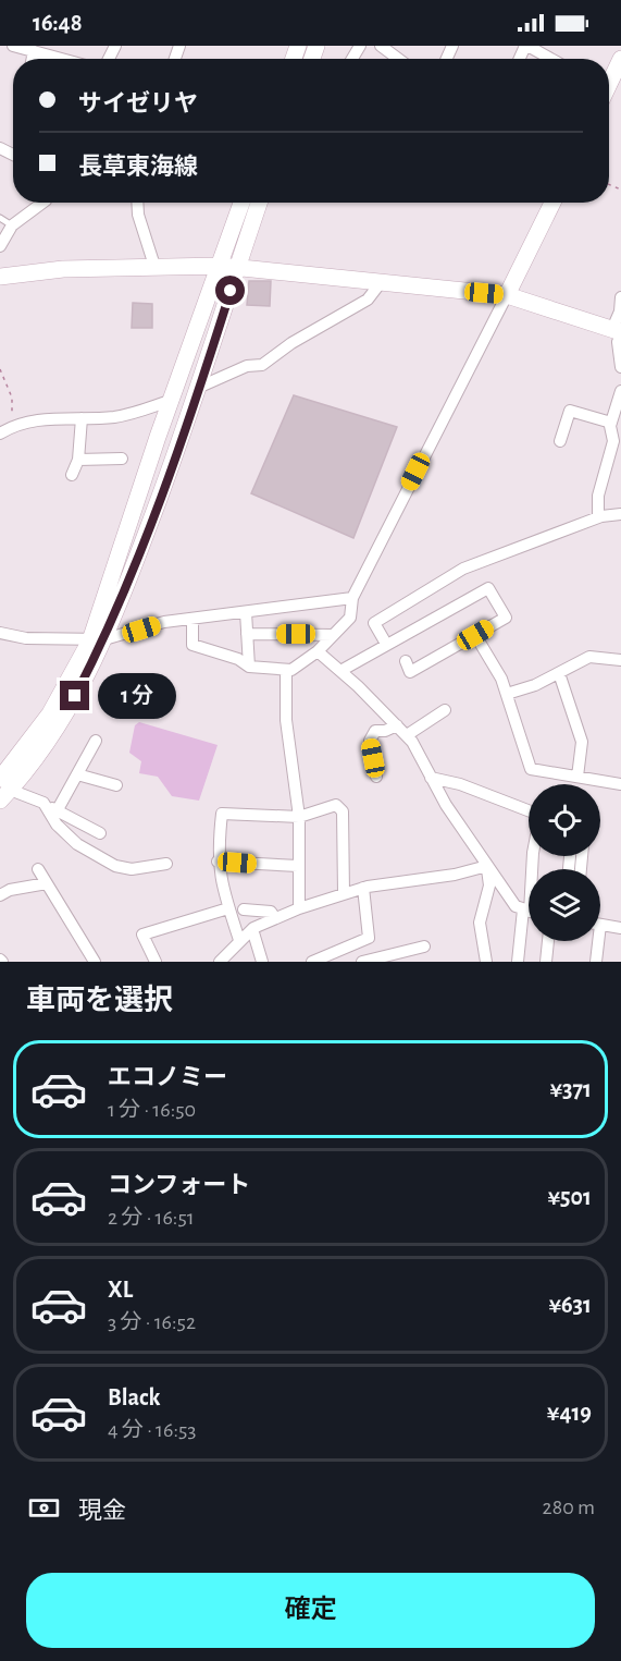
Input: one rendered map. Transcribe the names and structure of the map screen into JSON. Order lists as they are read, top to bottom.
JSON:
{
  "page": {
    "status": "16:48",
    "banner": ["サイゼリヤ", "長草東海線"],
    "bubble": "1 分",
    "heading": "車両を選択",
    "list": [
      {
        "name": "エコノミー",
        "note": "1 分 · 16:50",
        "value": "¥371"
      },
      {
        "name": "コンフォート",
        "note": "2 分 · 16:51",
        "value": "¥501"
      },
      {
        "name": "XL",
        "note": "3 分 · 16:52",
        "value": "¥631"
      },
      {
        "name": "Black",
        "note": "4 分 · 16:53",
        "value": "¥419"
      }
    ],
    "pay": ["現金", "280 m"],
    "buttons": "確定"
  }
}
